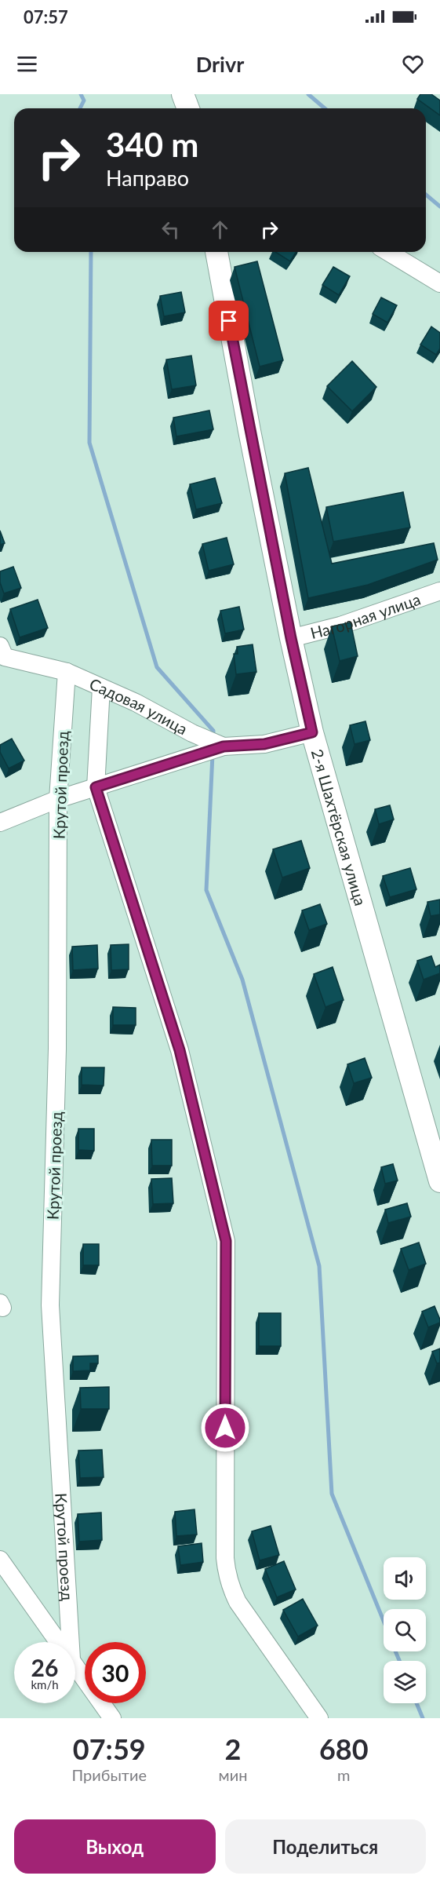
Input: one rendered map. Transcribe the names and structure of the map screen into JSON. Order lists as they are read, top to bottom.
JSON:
{
  "streets": {
    "main road": ["2-я Шахтёрская улица"],
    "street": ["Нагорная улица", "Садовая улица", "Крутой проезд"]
  },
  "crossings": [
    ["Нагорная улица", "2-я Шахтёрская улица"],
    ["Садовая улица", "Крутой проезд"],
    ["Садовая улица", "2-я Шахтёрская улица"]
  ],
  "page": {
    "status": "07:57",
    "header": "Drivr",
    "turn": ["340 m", "Направо"],
    "speed": "26 km/h",
    "limit": "30",
    "eta": [
      "07:59",
      "Прибытие",
      "2",
      "мин",
      "680",
      "m"
    ],
    "buttons": ["Выход", "Поделиться"]
  }
}
